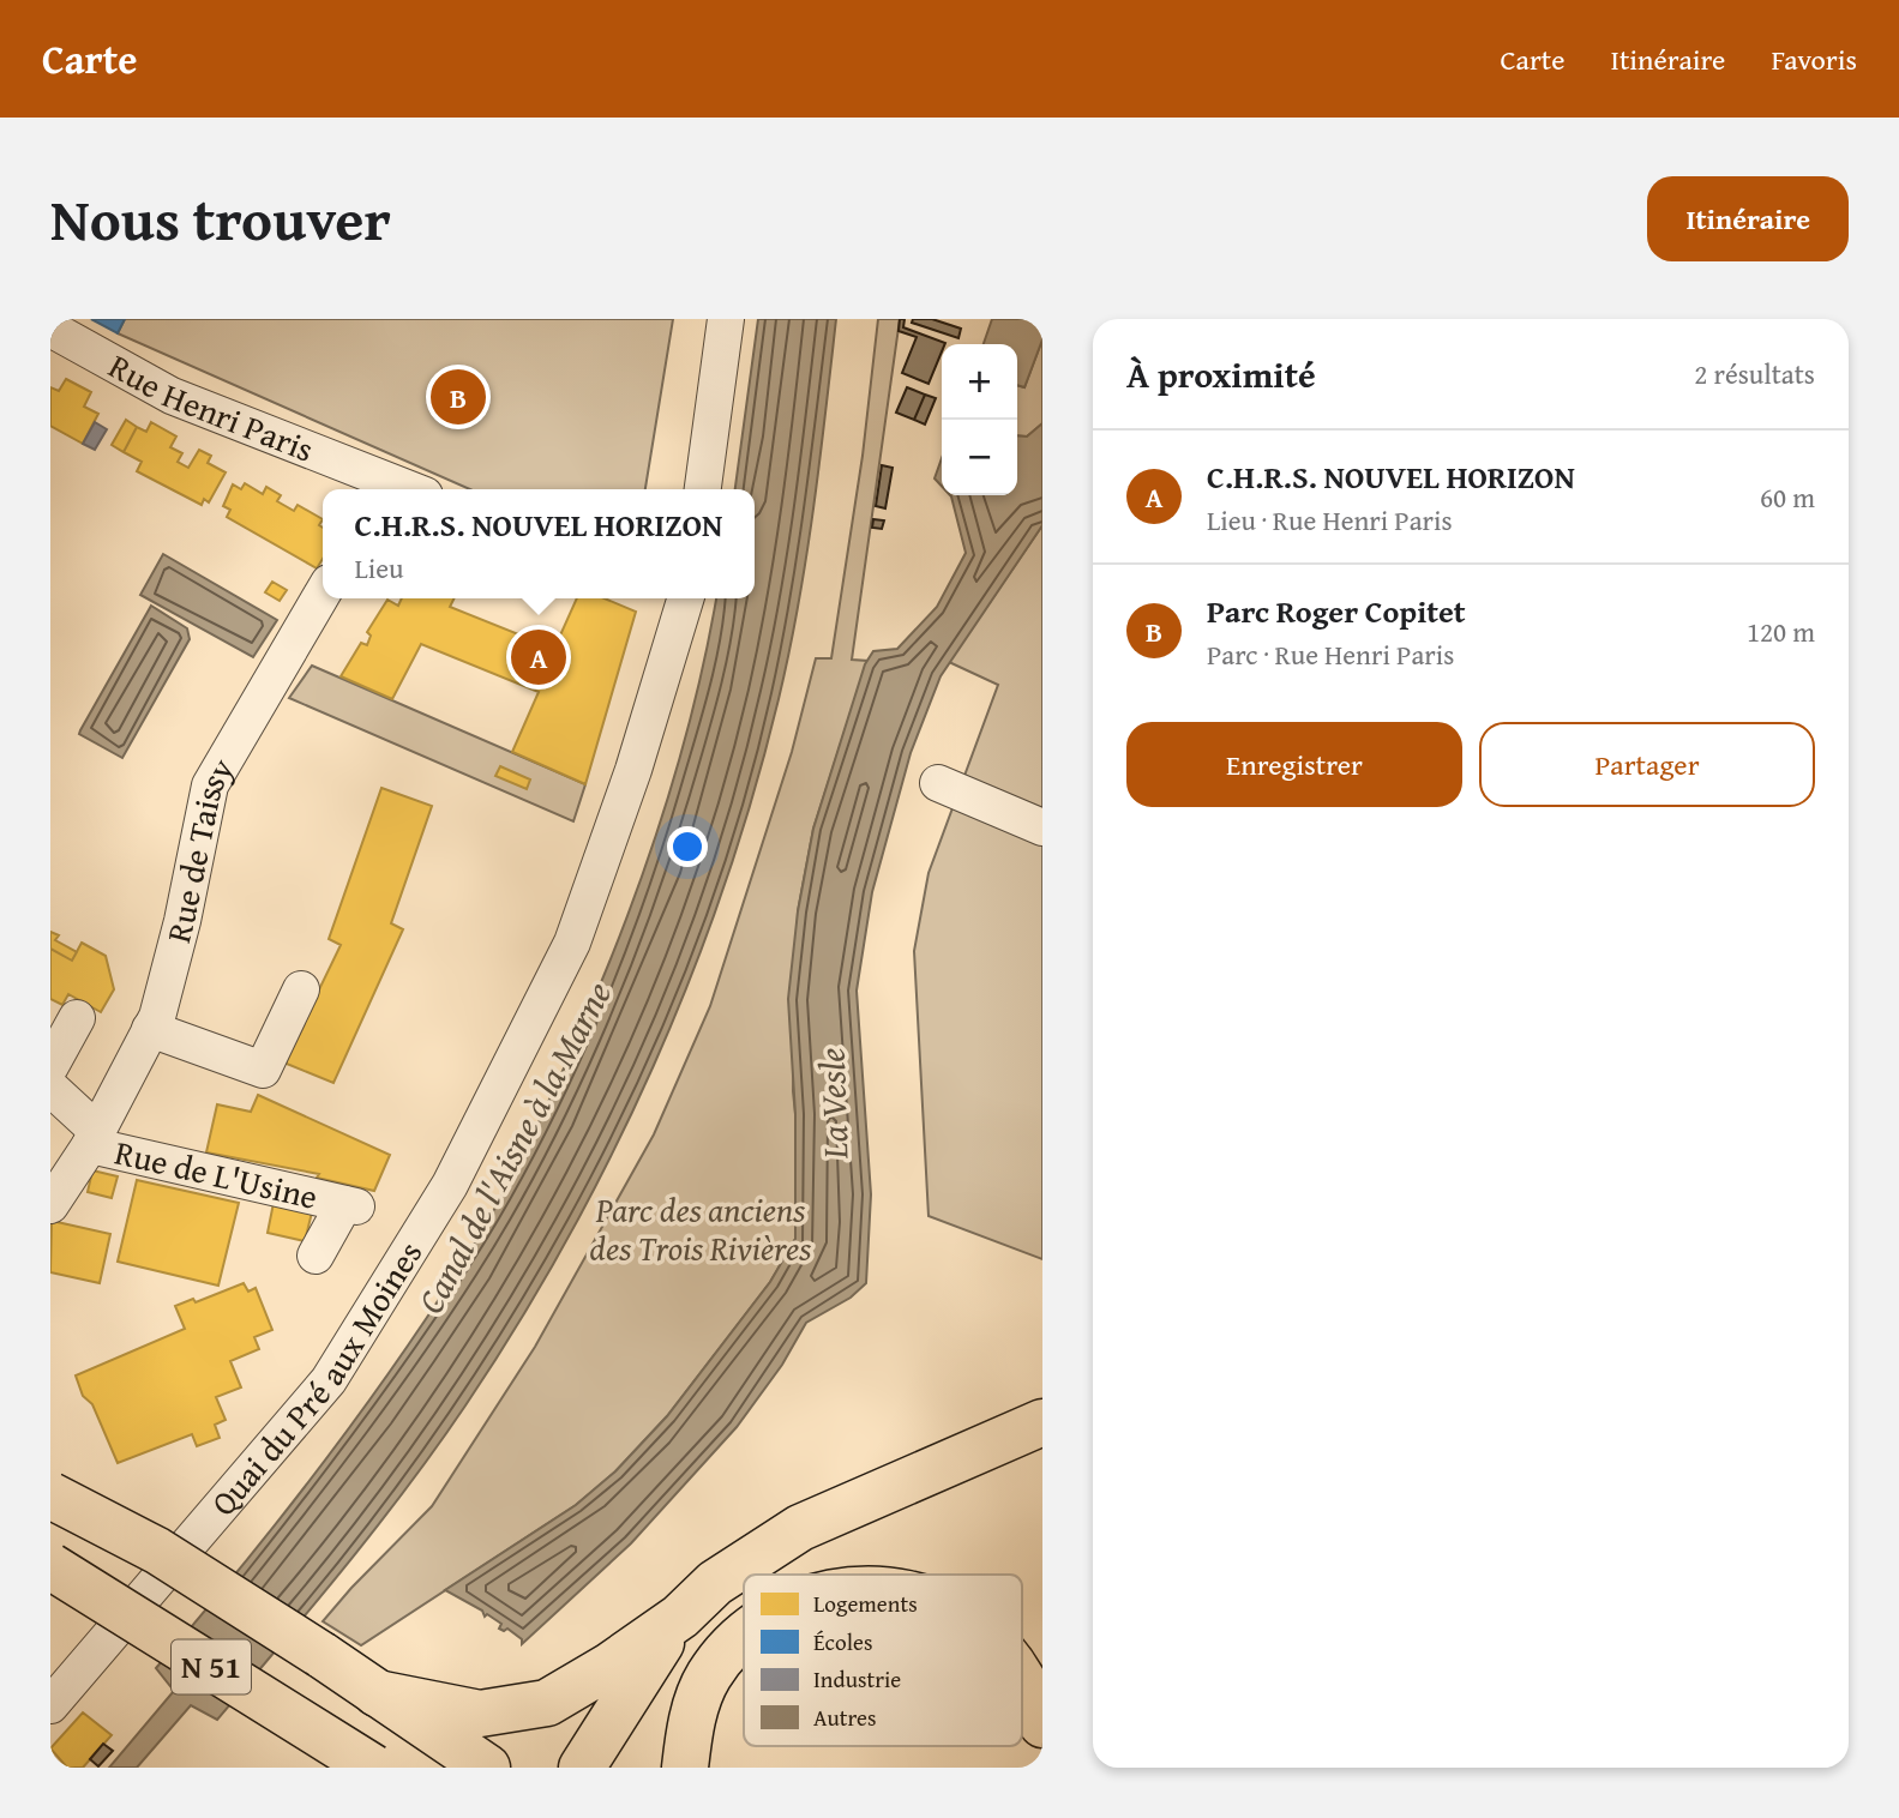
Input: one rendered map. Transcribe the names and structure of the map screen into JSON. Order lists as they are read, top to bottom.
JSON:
{
  "streets": {
    "main road": ["N 51"],
    "street": [
      "Rue Henri Paris",
      "Rue de Taissy",
      "Rue de L'Usine",
      "Quai du Pré aux Moines"
    ]
  },
  "crossings": [
    ["Rue de Taissy", "Rue de L'Usine"]
  ],
  "water": ["La Vesle", "Canal de l'Aisne à la Marne"],
  "parks": ["Parc des anciens des Trois Rivières"],
  "legend": [
    "Logements",
    "Écoles",
    "Industrie",
    "Autres"
  ],
  "page": {
    "header": "Carte",
    "nav": ["Carte", "Itinéraire", "Favoris"],
    "title": "Nous trouver",
    "buttons": [
      "Itinéraire",
      ["Enregistrer", "Partager"]
    ],
    "heading": ["À proximité", "2 résultats"],
    "map_buttons": ["+", "−"],
    "pins": ["B", "A"],
    "list": [
      {
        "mark": "A",
        "name": "C.H.R.S. NOUVEL HORIZON",
        "note": "Lieu · Rue Henri Paris",
        "value": "60 m"
      },
      {
        "mark": "B",
        "name": "Parc Roger Copitet",
        "note": "Parc · Rue Henri Paris",
        "value": "120 m"
      }
    ],
    "popup": ["C.H.R.S. NOUVEL HORIZON", "Lieu"]
  }
}
